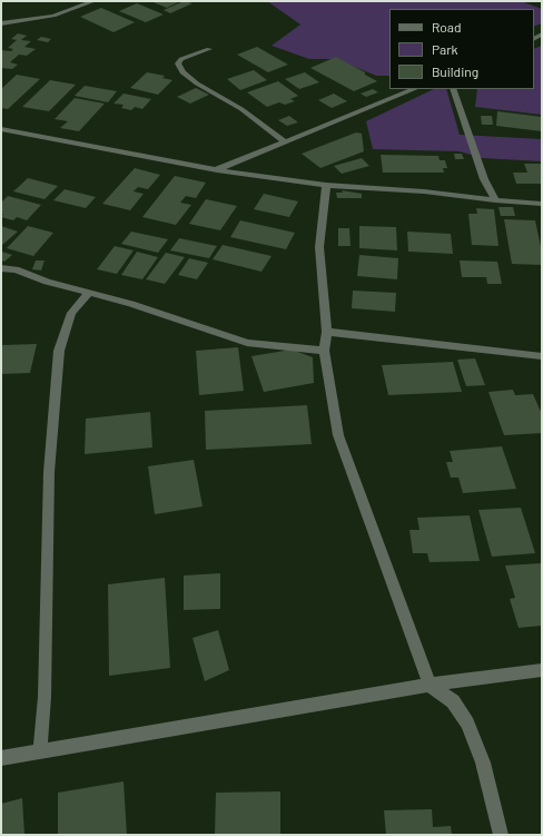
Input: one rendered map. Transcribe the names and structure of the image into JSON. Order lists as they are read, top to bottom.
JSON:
{
  "legend": ["Road", "Park", "Building"]
}
